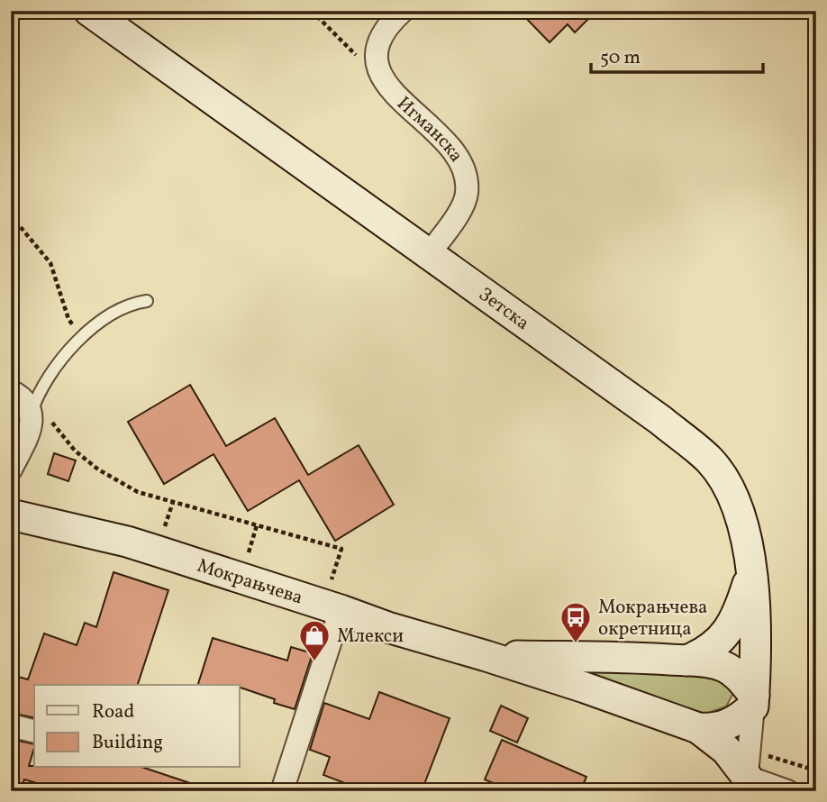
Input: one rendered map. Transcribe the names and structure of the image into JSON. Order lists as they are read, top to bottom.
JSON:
{
  "streets": {
    "street": ["Игманска", "Зетска", "Мокрањчева"]
  },
  "crossings": [
    ["Игманска", "Зетска"],
    ["Зетска", "Мокрањчева"]
  ],
  "places": {
    "bus stop": ["Мокрањчева окретница"],
    "shop": ["Млекси"]
  },
  "legend": ["Road", "Building"],
  "scale_bar": "50 m"
}
